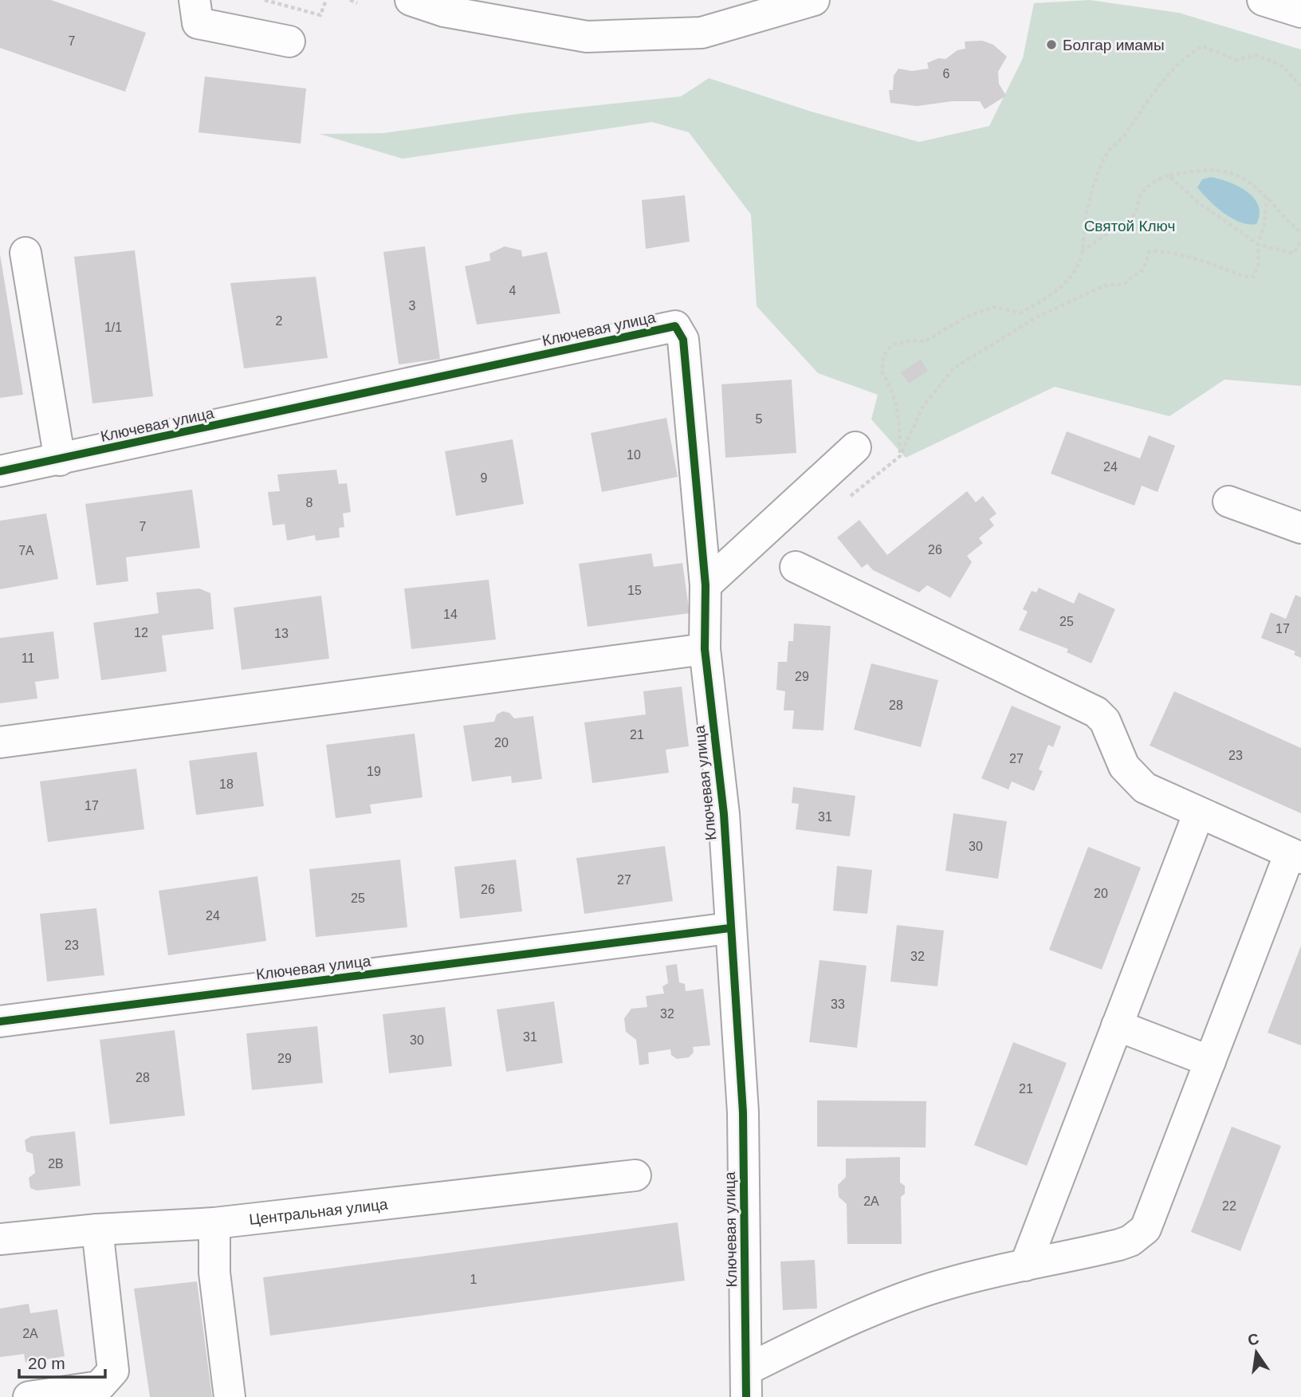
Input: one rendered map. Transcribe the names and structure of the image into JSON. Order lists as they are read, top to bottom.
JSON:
{
  "streets": {
    "street": ["Ключевая улица", "Центральная улица"]
  },
  "parks": ["Святой Ключ"],
  "places": ["Болгар имамы"],
  "house_numbers": [
    "7",
    "6",
    "4",
    "3",
    "2",
    "1/1",
    "5",
    "10",
    "24",
    "9",
    "8",
    "7",
    "26",
    "7А",
    "15",
    "14",
    "25",
    "17",
    "12",
    "13",
    "11",
    "29",
    "28",
    "21",
    "20",
    "23",
    "27",
    "19",
    "18",
    "17",
    "31",
    "30",
    "27",
    "26",
    "20",
    "25",
    "24",
    "23",
    "32",
    "33",
    "32",
    "31",
    "30",
    "29",
    "28",
    "21",
    "2В",
    "2А",
    "22",
    "1",
    "2А"
  ],
  "scale_bar": "20 m",
  "north": "top"
}
